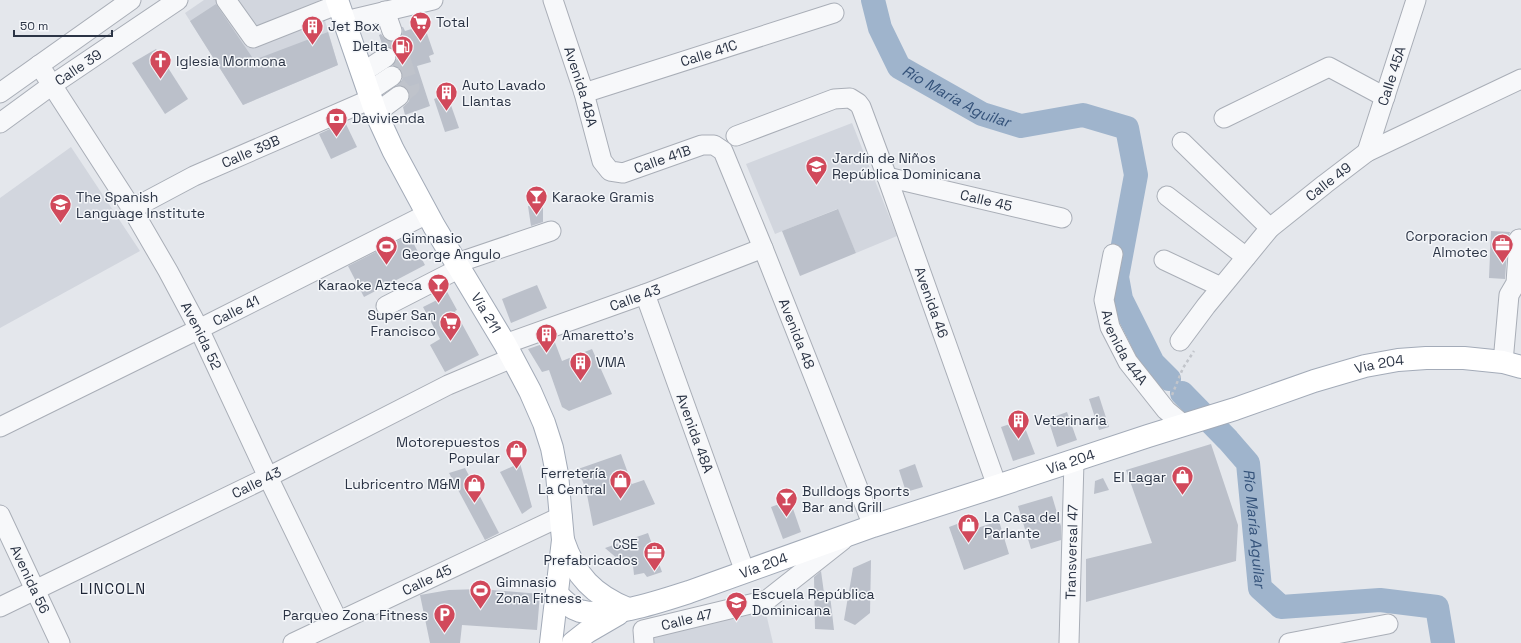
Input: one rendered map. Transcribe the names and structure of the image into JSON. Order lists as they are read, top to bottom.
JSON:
{
  "streets": {
    "main road": ["Vía 211", "Vía 204"],
    "street": [
      "Calle 41C",
      "Calle 39",
      "Calle 45A",
      "Avenida 48A",
      "Calle 39B",
      "Calle 41B",
      "Calle 49",
      "Calle 45",
      "Calle 43",
      "Avenida 46",
      "Calle 41",
      "Avenida 48",
      "Avenida 52",
      "Avenida 44A",
      "Transversal 47",
      "Avenida 56",
      "Calle 47"
    ]
  },
  "crossings": [
    ["Calle 41C", "Avenida 48A"],
    ["Calle 39", "Avenida 52"],
    ["Calle 45A", "Calle 49"],
    ["Avenida 48A", "Calle 41B"],
    ["Avenida 48A", "Calle 43"],
    ["Avenida 48A", "Vía 204"],
    ["Calle 39B", "Vía 211"],
    ["Calle 39B", "Avenida 52"],
    ["Calle 41B", "Avenida 48"],
    ["Calle 45", "Avenida 46"],
    ["Calle 45", "Vía 211"],
    ["Calle 45", "Avenida 52"],
    ["Calle 43", "Vía 211"],
    ["Calle 43", "Avenida 48"],
    ["Calle 43", "Avenida 52"],
    ["Calle 43", "Avenida 56"],
    ["Avenida 46", "Vía 204"],
    ["Calle 41", "Vía 211"],
    ["Calle 41", "Avenida 52"],
    ["Vía 211", "Vía 204"],
    ["Avenida 48", "Vía 204"],
    ["Avenida 44A", "Vía 204"],
    ["Vía 204", "Transversal 47"],
    ["Vía 204", "Calle 47"]
  ],
  "districts": ["LINCOLN"],
  "water": ["Río María Aguilar"],
  "places": {
    "supermarket": ["Total", "Super San Francisco"],
    "building": [
      "Jet Box",
      "Auto Lavado Llantas",
      "Amaretto's",
      "VMA",
      "Veterinaria"
    ],
    "fuel station": ["Delta"],
    "church": ["Iglesia Mormona"],
    "bank": ["Davivienda"],
    "school or university": ["Jardín de Niños República Dominicana", "The Spanish Language Institute", "Escuela República Dominicana"],
    "bar": ["Karaoke Gramis", "Karaoke Azteca", "Bulldogs Sports Bar and Grill"],
    "office": ["Corporacion Almotec", "CSE Prefabricados"],
    "sports": ["Gimnasio George Angulo", "Gimnasio Zona Fitness"],
    "shop": [
      "Motorepuestos Popular",
      "El Lagar",
      "Ferretería La Central",
      "Lubricentro M&M",
      "La Casa del Parlante"
    ],
    "parking": ["Parqueo Zona Fitness"]
  },
  "scale_bar": "50 m"
}
